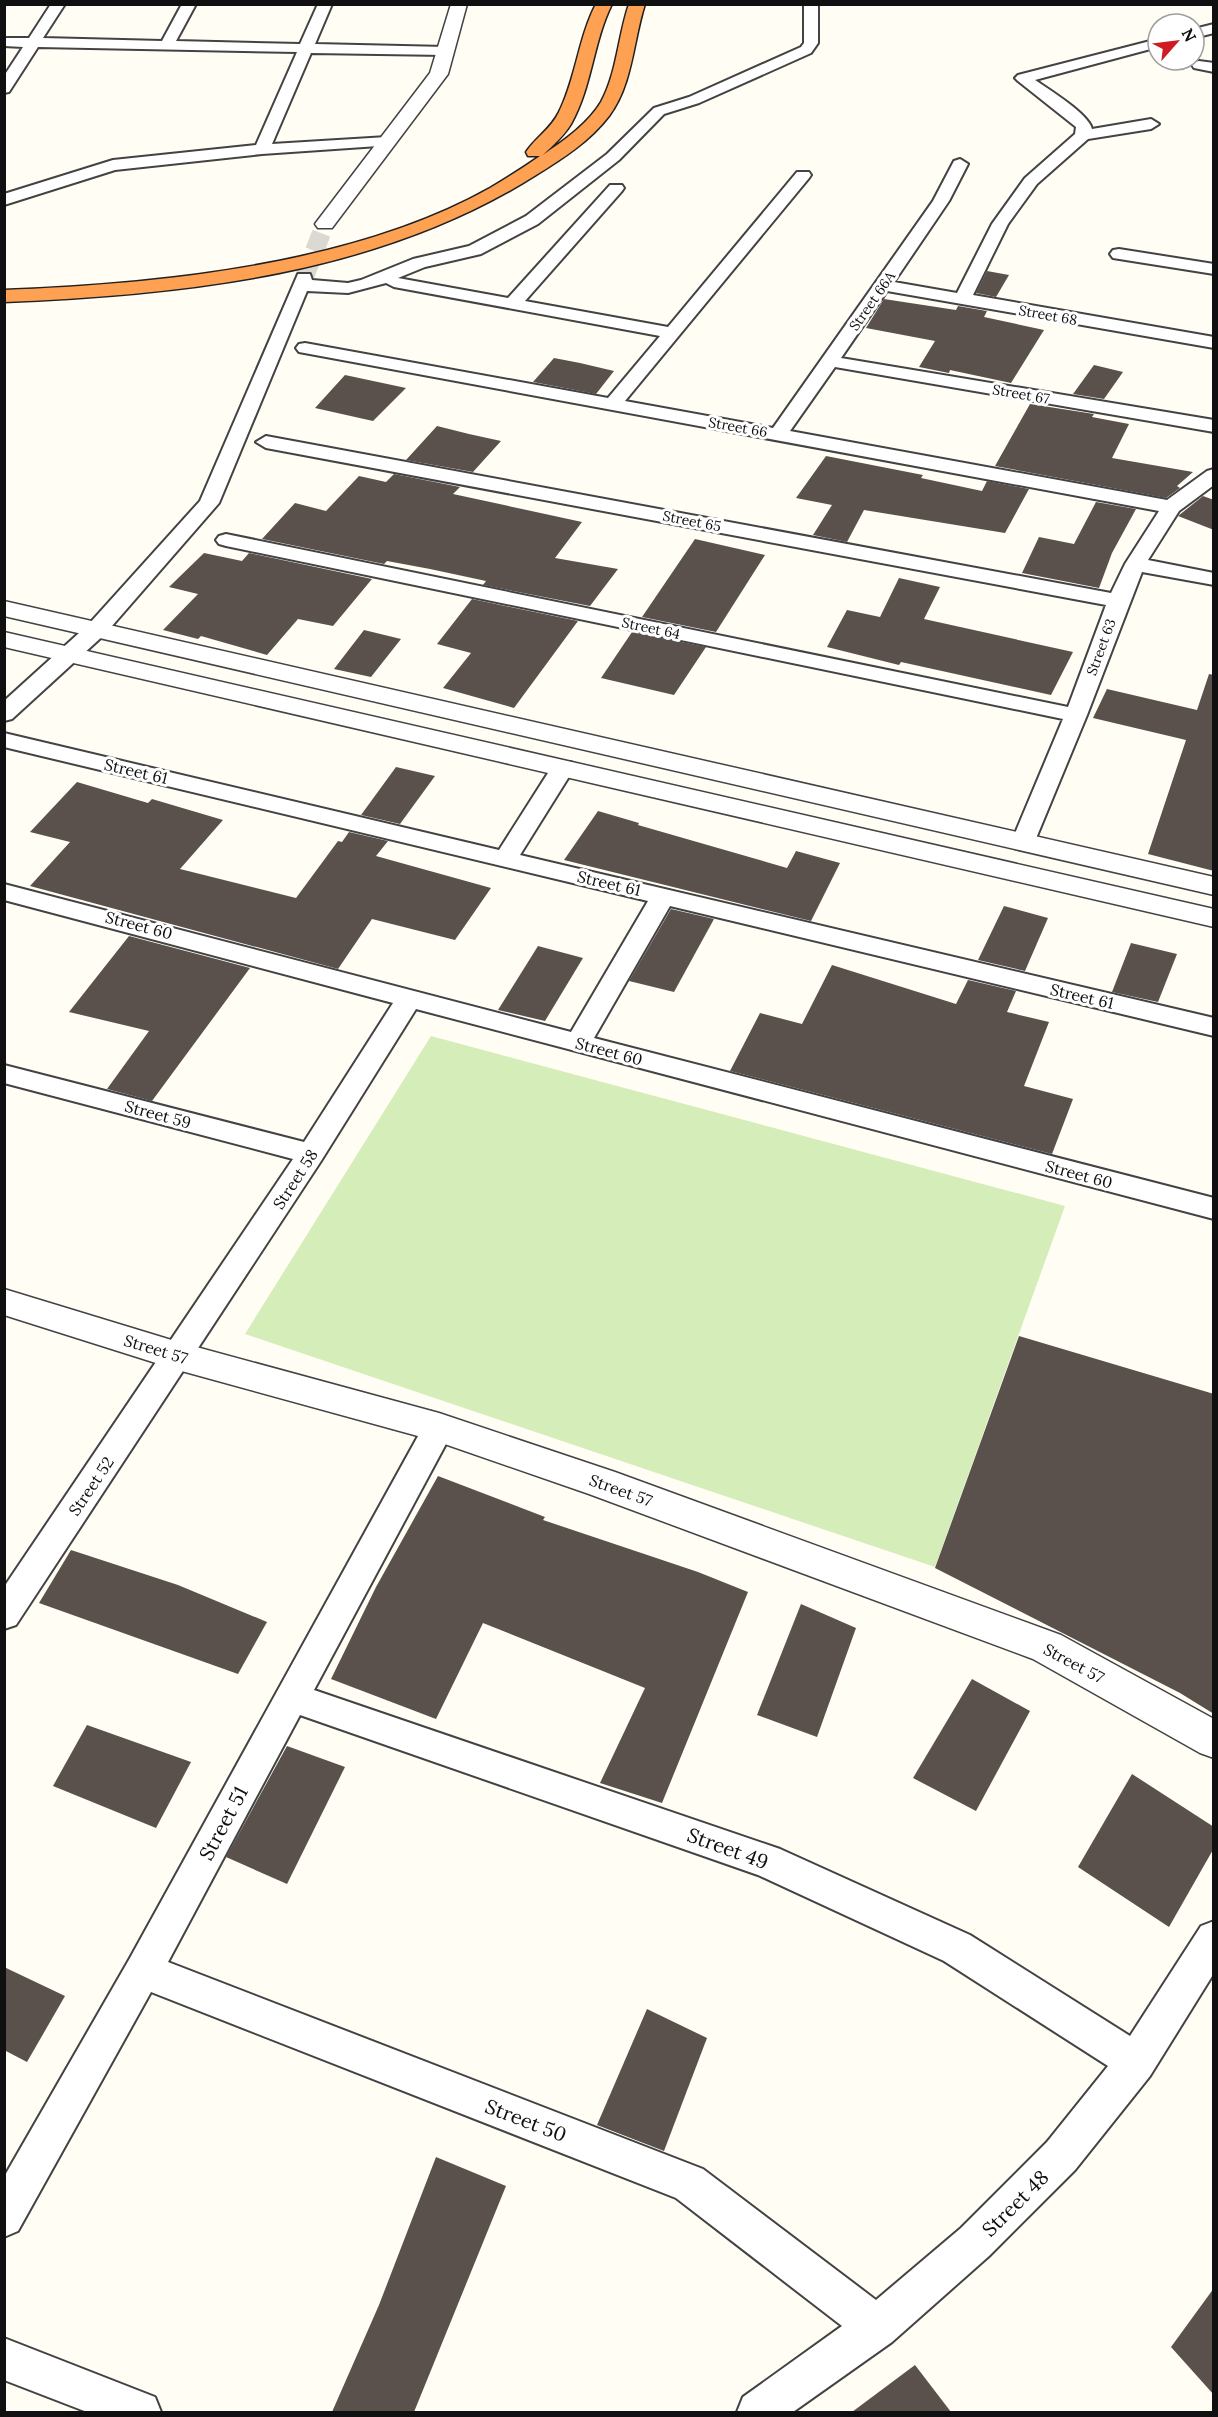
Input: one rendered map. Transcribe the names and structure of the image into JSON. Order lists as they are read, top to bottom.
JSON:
{
  "streets": {
    "street": [
      "Street 66A",
      "Street 68",
      "Street 67",
      "Street 66",
      "Street 65",
      "Street 64",
      "Street 63",
      "Street 61",
      "Street 60",
      "Street 59",
      "Street 58",
      "Street 57",
      "Street 52",
      "Street 51",
      "Street 49",
      "Street 50",
      "Street 48"
    ]
  },
  "crossings": [
    ["Street 66A", "Street 68"],
    ["Street 66A", "Street 67"],
    ["Street 66A", "Street 66"],
    ["Street 66", "Street 63"],
    ["Street 65", "Street 63"],
    ["Street 64", "Street 63"],
    ["Street 60", "Street 58"],
    ["Street 59", "Street 58"],
    ["Street 58", "Street 57"],
    ["Street 58", "Street 52"],
    ["Street 57", "Street 52"],
    ["Street 57", "Street 51"],
    ["Street 51", "Street 49"],
    ["Street 51", "Street 50"],
    ["Street 49", "Street 48"],
    ["Street 50", "Street 48"]
  ],
  "north": "top right"
}
